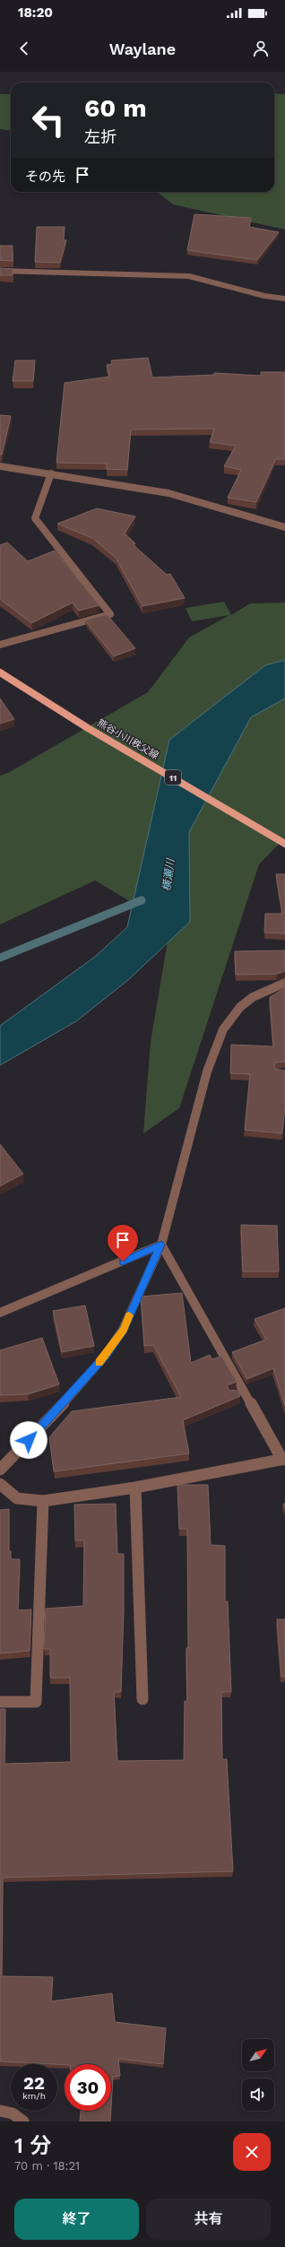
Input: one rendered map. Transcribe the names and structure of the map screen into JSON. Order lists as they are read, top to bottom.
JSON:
{
  "streets": {
    "main road": ["熊谷小川秩父線", "11"]
  },
  "water": ["横瀬川"],
  "north": "top right",
  "page": {
    "status": "18:20",
    "header": "Waylane",
    "turn": ["60 m", "左折"],
    "then": "その先",
    "speed": "22 km/h",
    "limit": "30",
    "heading": ["1 分", "70 m · 18:21"],
    "buttons": ["終了", "共有"]
  }
}
